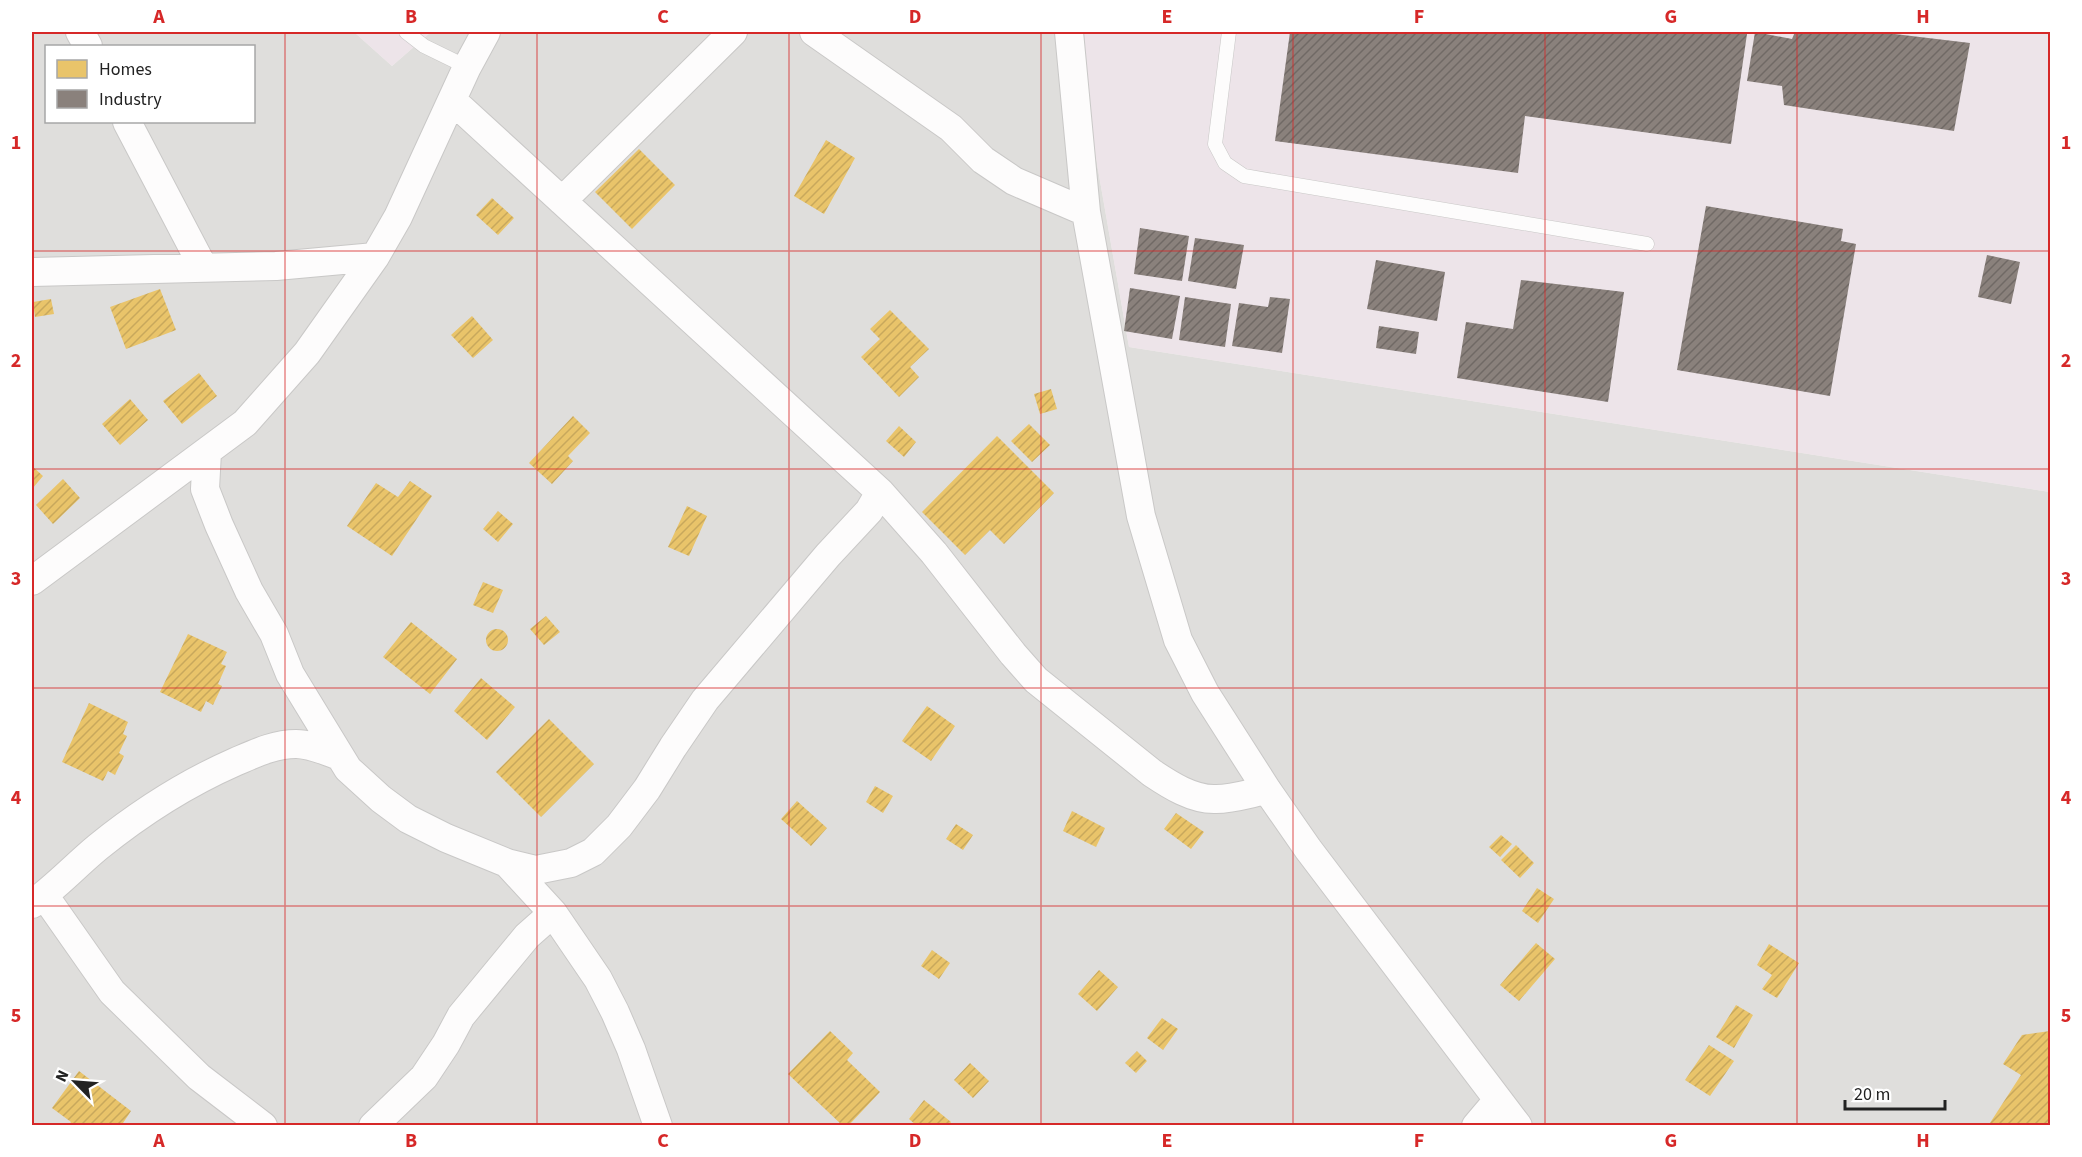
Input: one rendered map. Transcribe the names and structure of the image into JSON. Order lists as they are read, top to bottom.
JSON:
{
  "legend": ["Homes", "Industry"],
  "scale_bar": "20 m",
  "north": "top left",
  "grid": {
    "columns": [
      "A",
      "B",
      "C",
      "D",
      "E",
      "F",
      "G",
      "H"
    ],
    "rows": [
      "1",
      "2",
      "3",
      "4",
      "5"
    ]
  }
}
